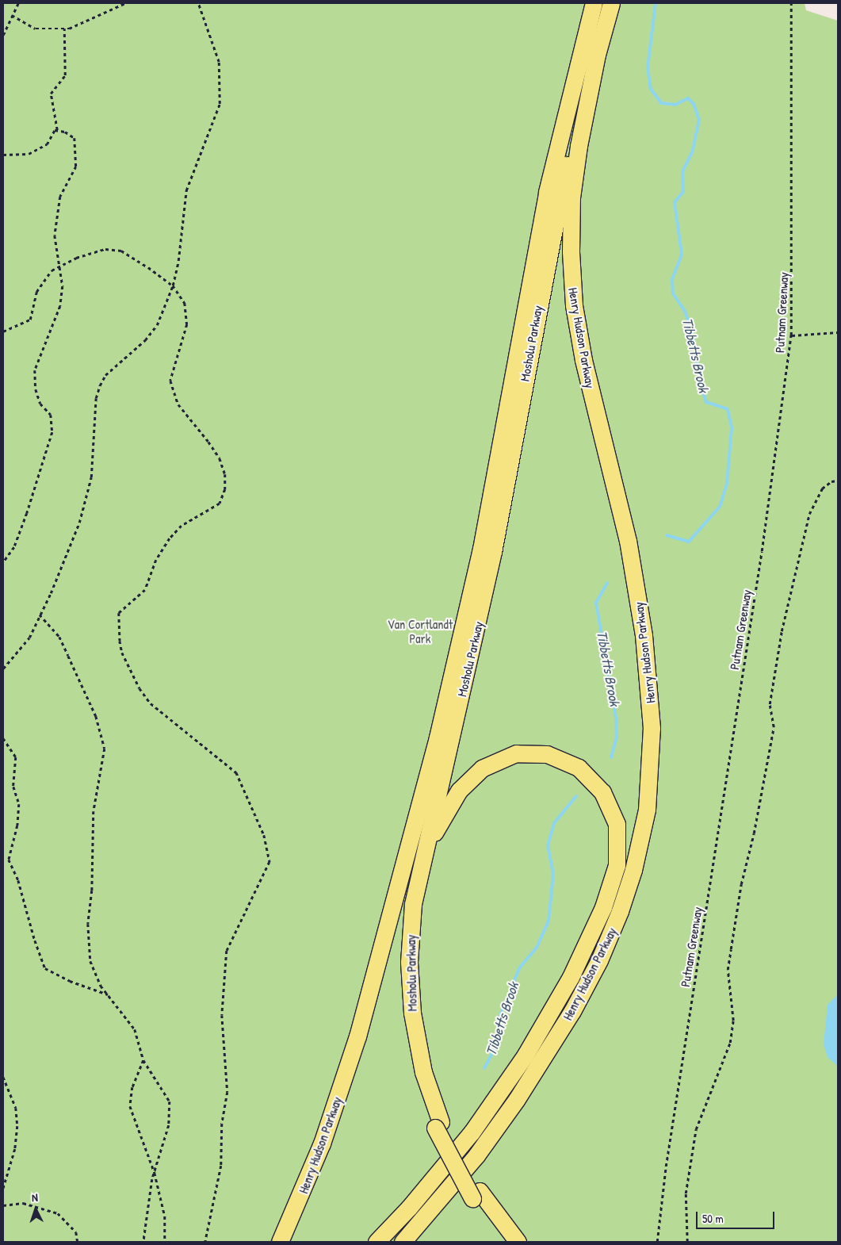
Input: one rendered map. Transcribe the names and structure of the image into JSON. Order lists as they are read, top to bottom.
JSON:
{
  "streets": {
    "highway": ["Henry Hudson Parkway", "Mosholu Parkway"],
    "path": ["Putnam Greenway"]
  },
  "crossings": [
    ["Henry Hudson Parkway", "Mosholu Parkway"]
  ],
  "water": ["Tibbetts Brook"],
  "parks": ["Van Cortlandt Park"],
  "scale_bar": "50 m",
  "north": "top"
}
